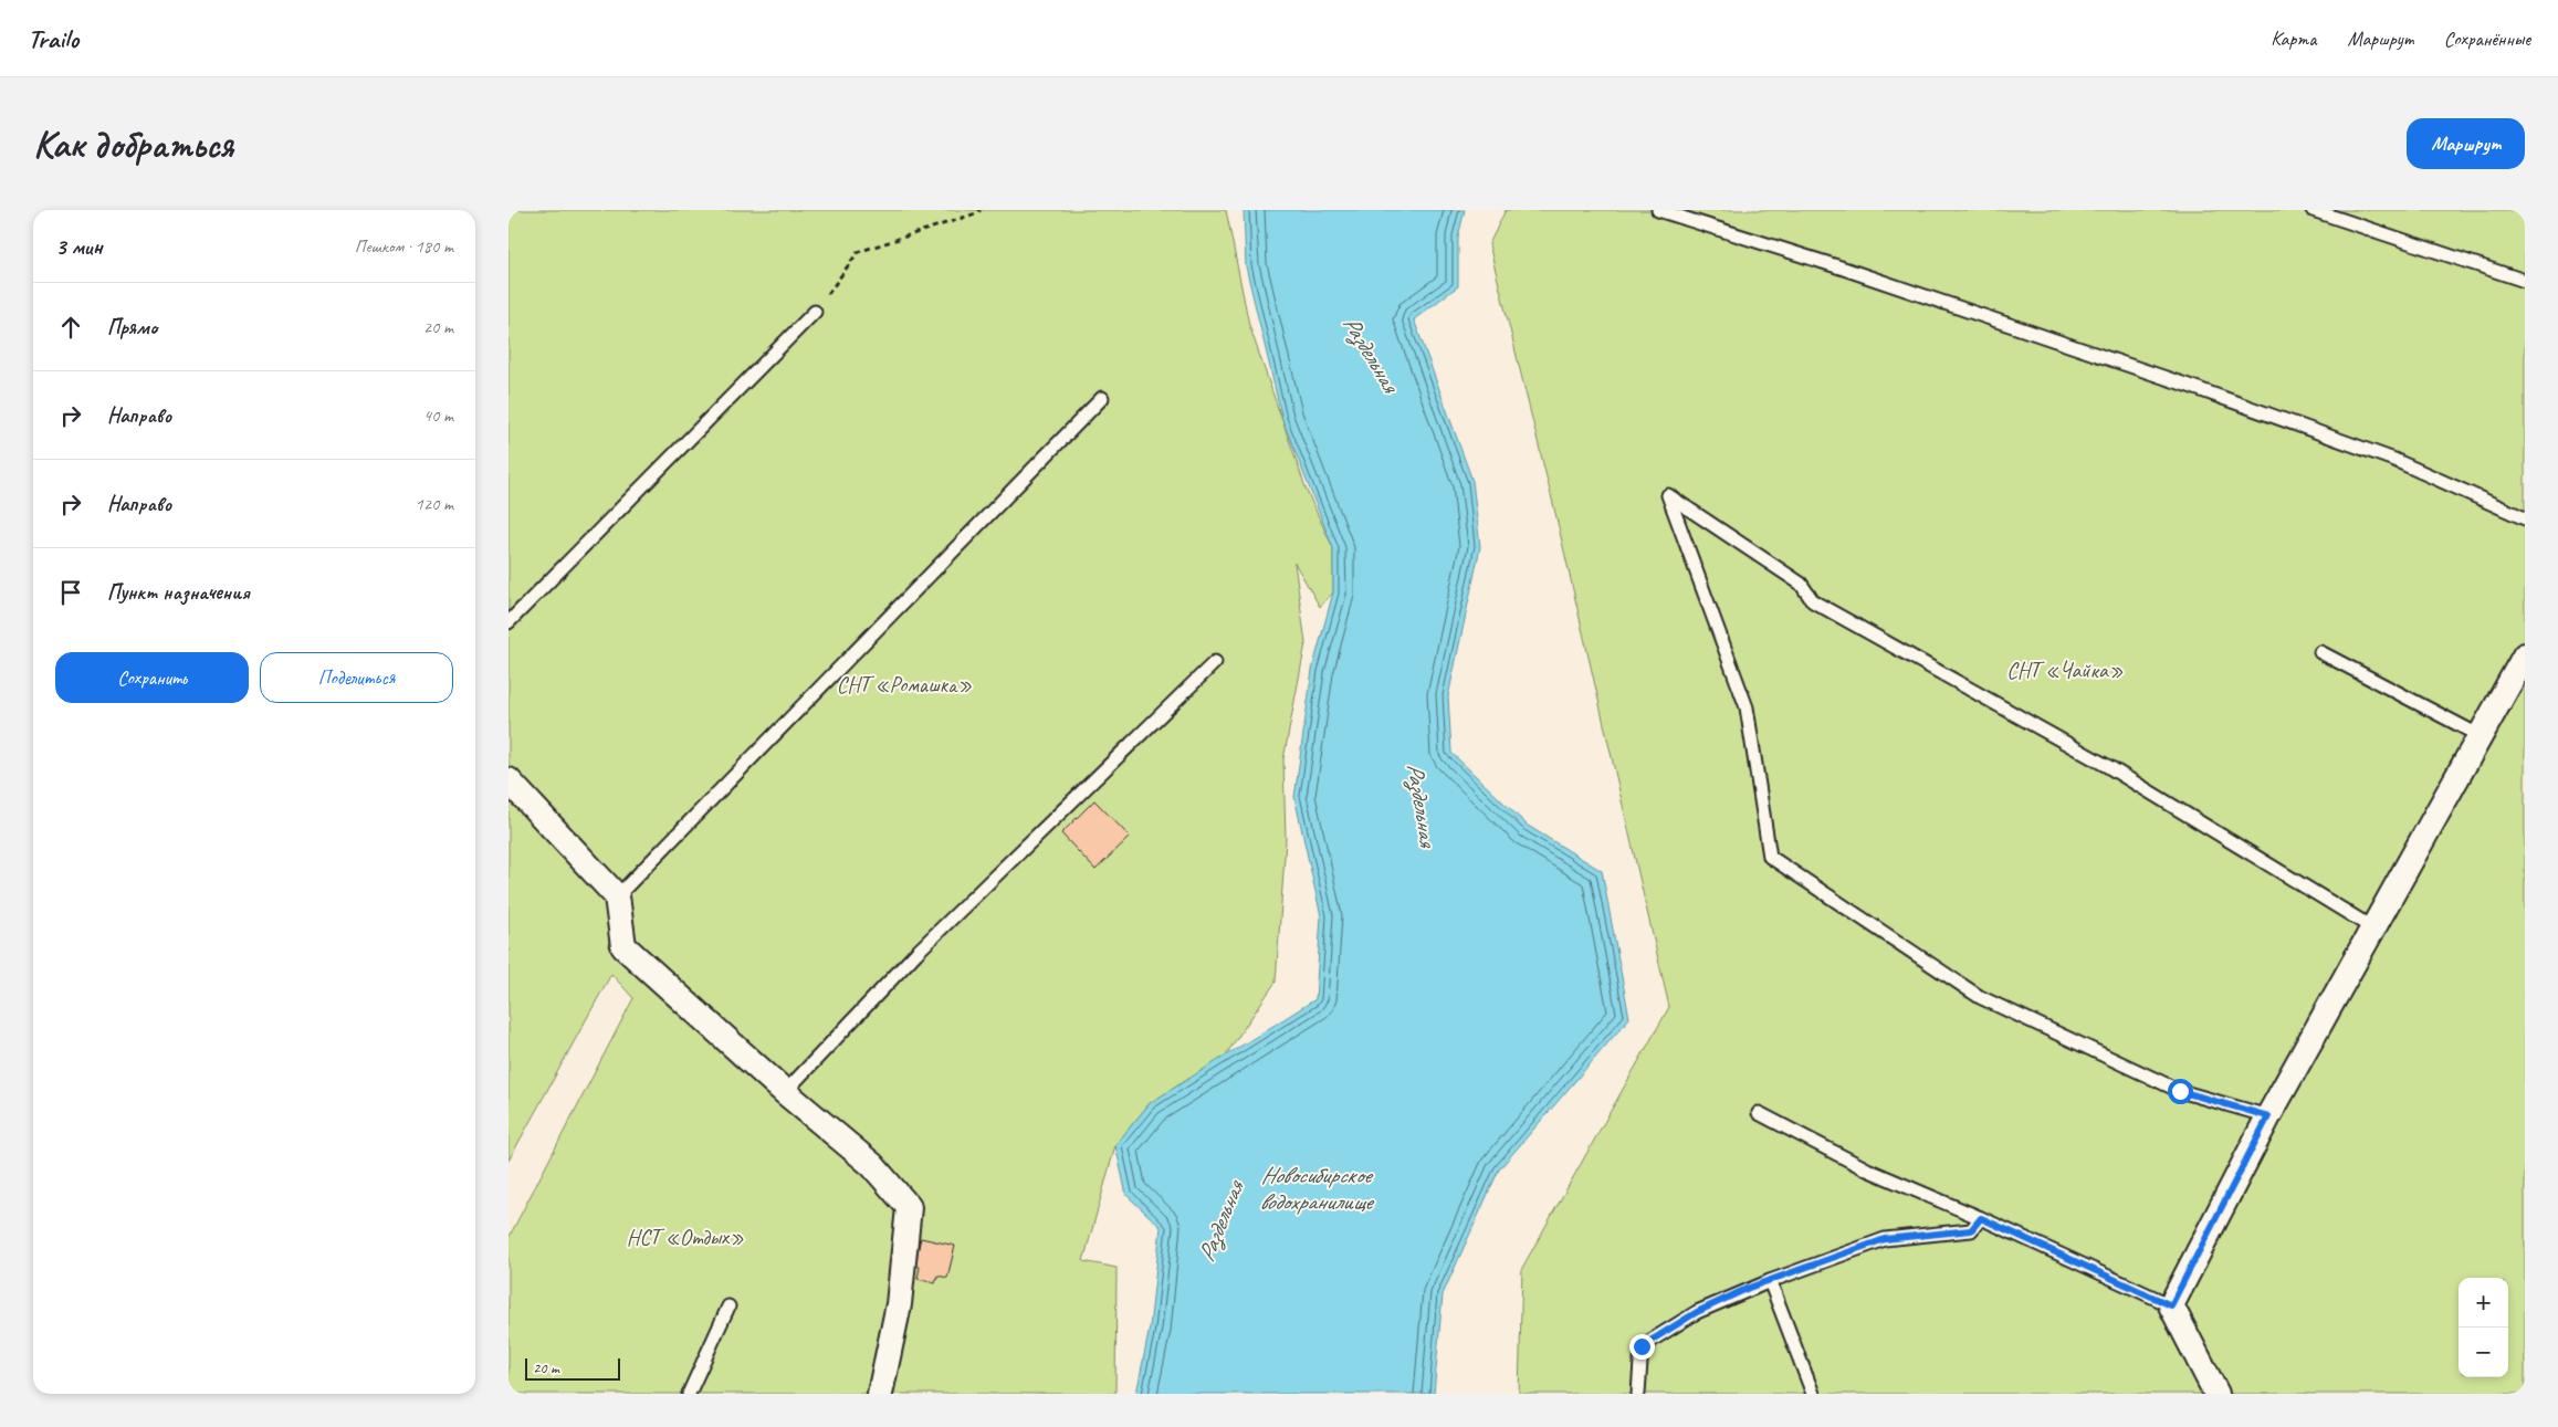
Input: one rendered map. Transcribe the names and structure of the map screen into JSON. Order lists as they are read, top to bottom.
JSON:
{
  "water": ["Раздельная", "Новосибирское водохранилище"],
  "parks": ["СНТ «Чайка»", "СНТ «Ромашка»", "НСТ «Отдых»"],
  "scale_bar": "20 m",
  "page": {
    "header": "Trailo",
    "nav": ["Карта", "Маршрут", "Сохранённые"],
    "buttons": [
      "Маршрут",
      ["Сохранить", "Поделиться"]
    ],
    "title": "Как добраться",
    "heading": ["3 мин", "Пешком · 180 m"],
    "list": [
      ["Прямо", "20 m"],
      ["Направо", "40 m"],
      ["Направо", "120 m"],
      "Пункт назначения"
    ],
    "map_buttons": ["+", "−"],
    "scale": "20 m"
  }
}
